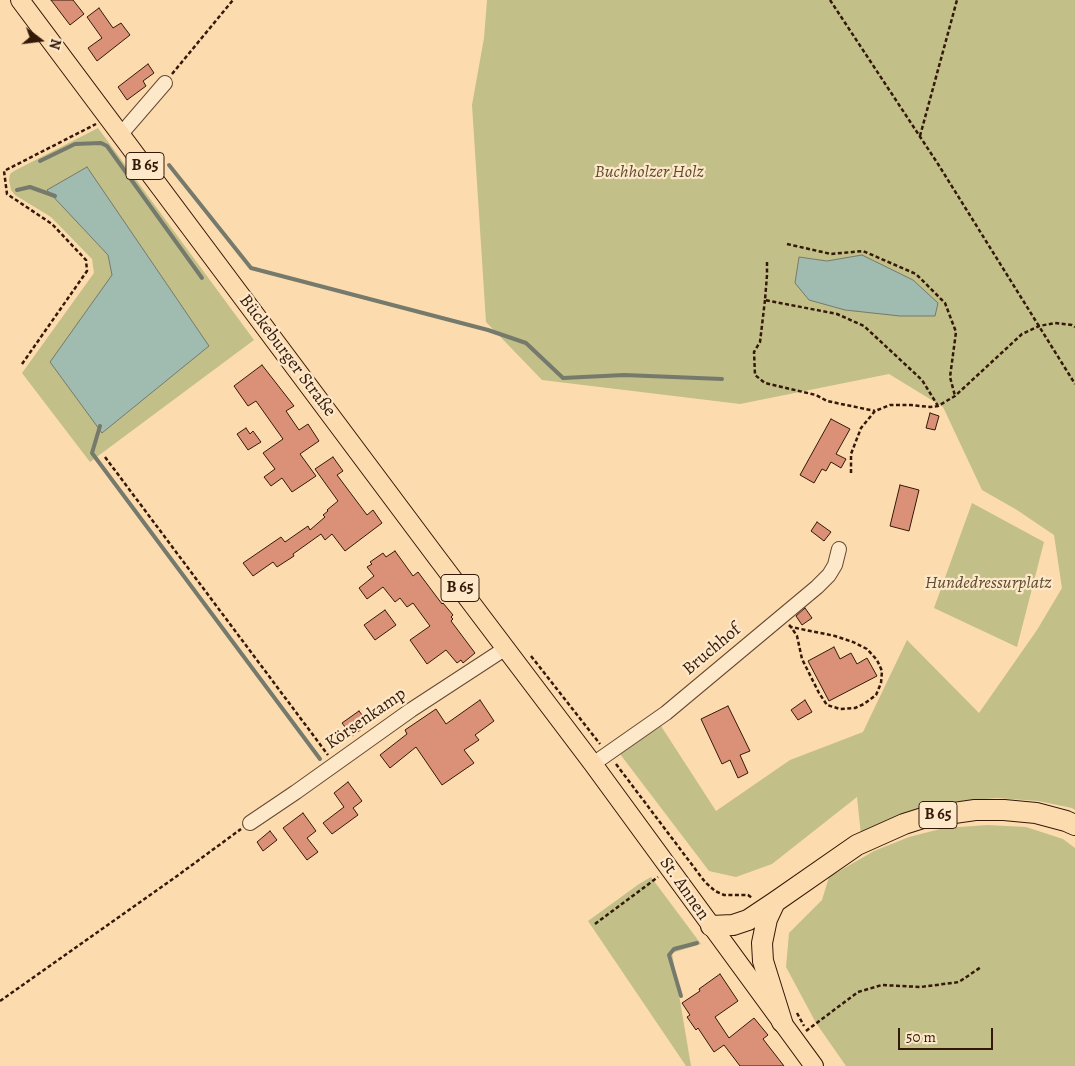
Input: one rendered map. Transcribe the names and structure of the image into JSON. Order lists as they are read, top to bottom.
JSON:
{
  "streets": {
    "highway": ["B 65"],
    "main road": ["Bückeburger Straße", "St. Annen"],
    "street": ["Bruchhof", "Körsenkamp"]
  },
  "crossings": [
    ["B 65", "St. Annen"],
    ["Bückeburger Straße", "Körsenkamp"],
    ["Bückeburger Straße", "St. Annen"],
    ["Bruchhof", "St. Annen"]
  ],
  "parks": ["Buchholzer Holz", "Hundedressurplatz"],
  "scale_bar": "50 m",
  "north": "right"
}
